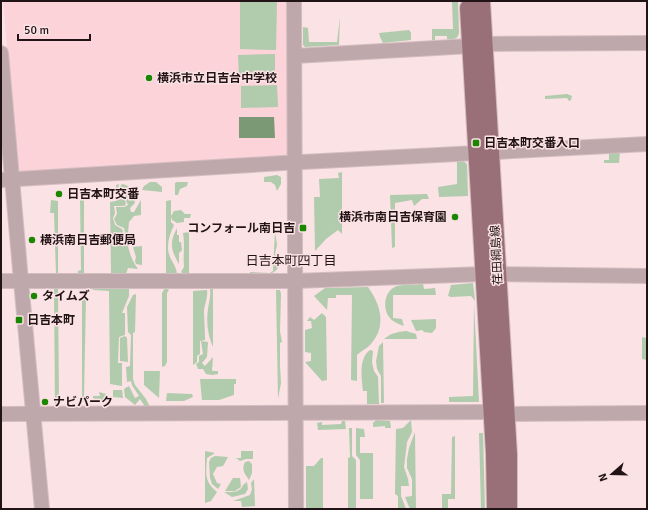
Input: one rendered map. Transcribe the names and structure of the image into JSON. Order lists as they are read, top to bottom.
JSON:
{
  "streets": {
    "main road": ["荏田綱島線"]
  },
  "districts": ["日吉本町四丁目"],
  "places": {
    "other": [
      "横浜市立日吉台中学校",
      "日吉本町交番",
      "横浜市南日吉保育園",
      "横浜南日吉郵便局",
      "タイムズ",
      "ナビパーク"
    ],
    "transit": ["日吉本町交番入口", "コンフォール南日吉", "日吉本町"]
  },
  "scale_bar": "50 m",
  "north": "left"
}
